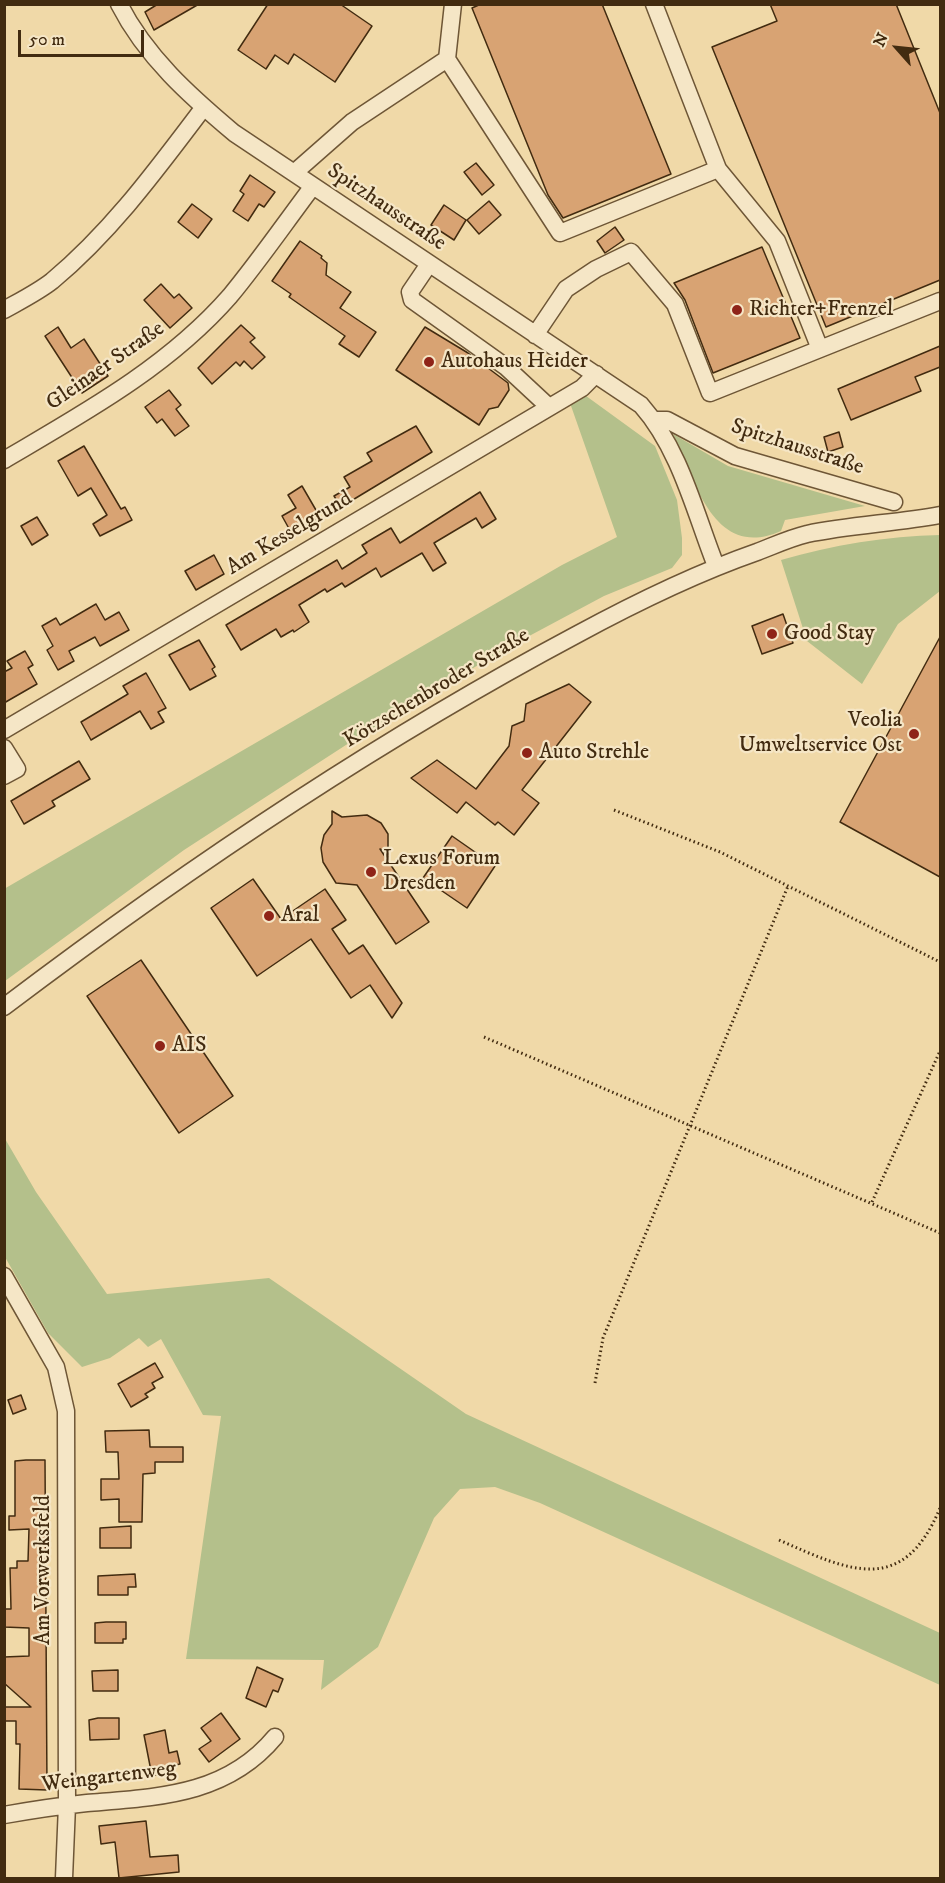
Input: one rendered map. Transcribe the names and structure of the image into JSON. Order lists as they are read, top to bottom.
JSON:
{
  "streets": {
    "street": [
      "Spitzhausstraße",
      "Gleinaer Straße",
      "Am Kesselgrund",
      "Kötzschenbroder Straße",
      "Am Vorwerksfeld",
      "Weingartenweg"
    ]
  },
  "crossings": [
    ["Spitzhausstraße", "Gleinaer Straße"],
    ["Spitzhausstraße", "Am Kesselgrund"],
    ["Spitzhausstraße", "Kötzschenbroder Straße"],
    ["Am Vorwerksfeld", "Weingartenweg"]
  ],
  "places": [
    "Richter+Frenzel",
    "Autohaus Heider",
    "Good Stay",
    "Veolia Umweltservice Ost",
    "Auto Strehle",
    "Lexus Forum Dresden",
    "Aral",
    "AIS"
  ],
  "scale_bar": "50 m",
  "north": "top left"
}
